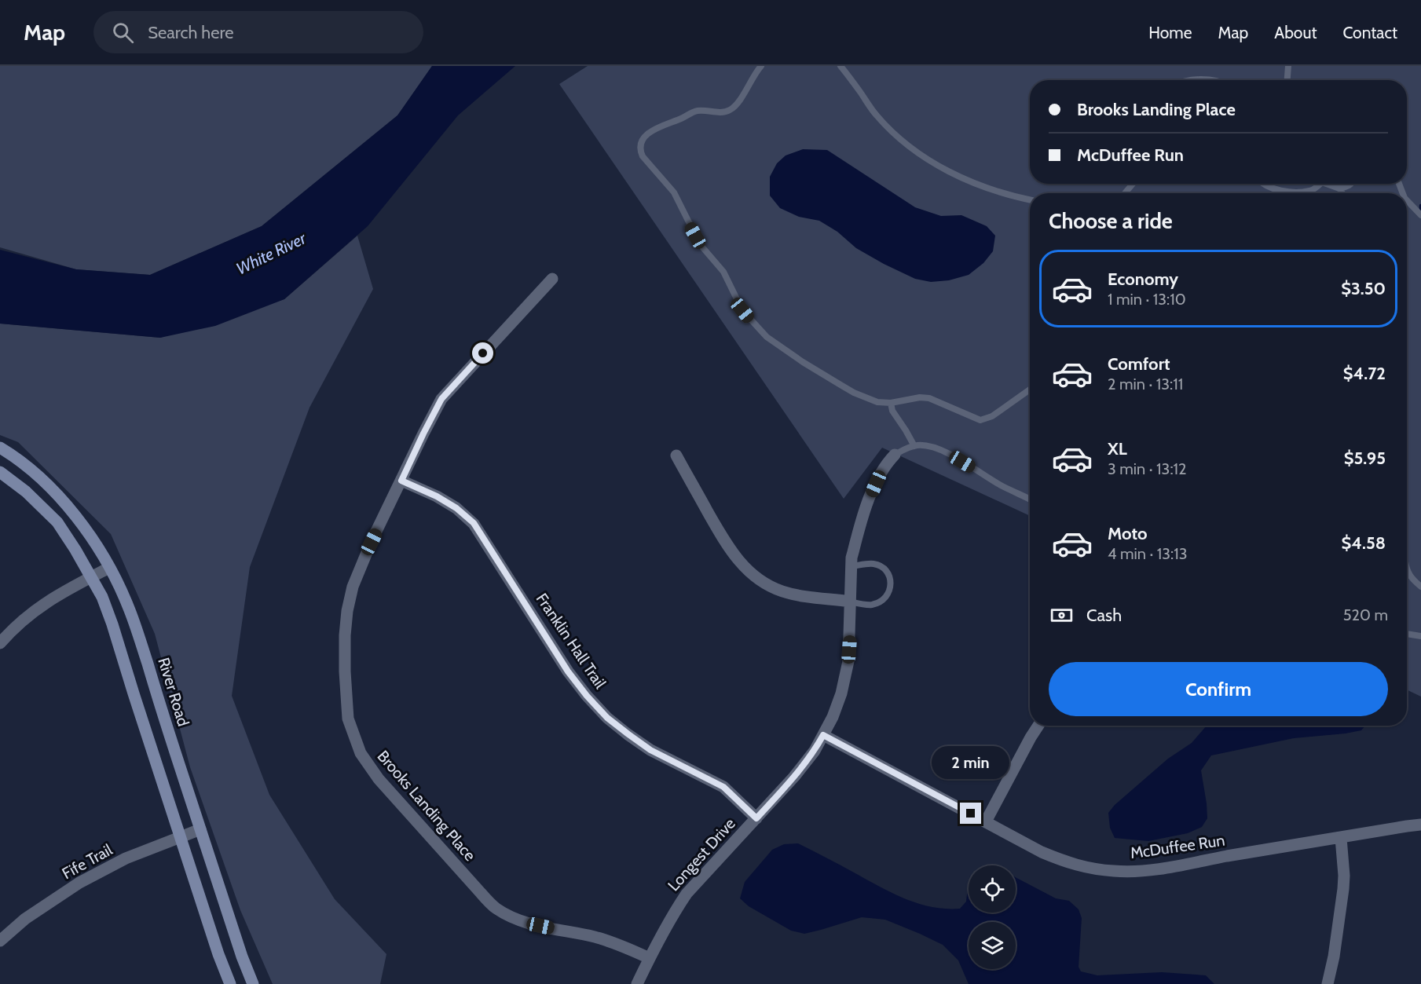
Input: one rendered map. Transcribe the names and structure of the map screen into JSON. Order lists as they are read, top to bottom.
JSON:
{
  "streets": {
    "main road": ["River Road"],
    "street": [
      "Franklin Hall Trail",
      "Brooks Landing Place",
      "McDuffee Run",
      "Longest Drive",
      "Fife Trail"
    ]
  },
  "crossings": [
    ["Franklin Hall Trail", "Brooks Landing Place"],
    ["Franklin Hall Trail", "Longest Drive"],
    ["River Road", "Fife Trail"],
    ["Brooks Landing Place", "Longest Drive"],
    ["McDuffee Run", "Longest Drive"]
  ],
  "water": ["White River"],
  "page": {
    "header": "Map",
    "search": "Search here",
    "nav": [
      "Home",
      "Map",
      "About",
      "Contact"
    ],
    "banner": ["Brooks Landing Place", "McDuffee Run"],
    "heading": "Choose a ride",
    "list": [
      {
        "name": "Economy",
        "note": "1 min · 13:10",
        "value": "$3.50"
      },
      {
        "name": "Comfort",
        "note": "2 min · 13:11",
        "value": "$4.72"
      },
      {
        "name": "XL",
        "note": "3 min · 13:12",
        "value": "$5.95"
      },
      {
        "name": "Moto",
        "note": "4 min · 13:13",
        "value": "$4.58"
      }
    ],
    "pay": ["Cash", "520 m"],
    "buttons": "Confirm",
    "bubble": "2 min"
  }
}
